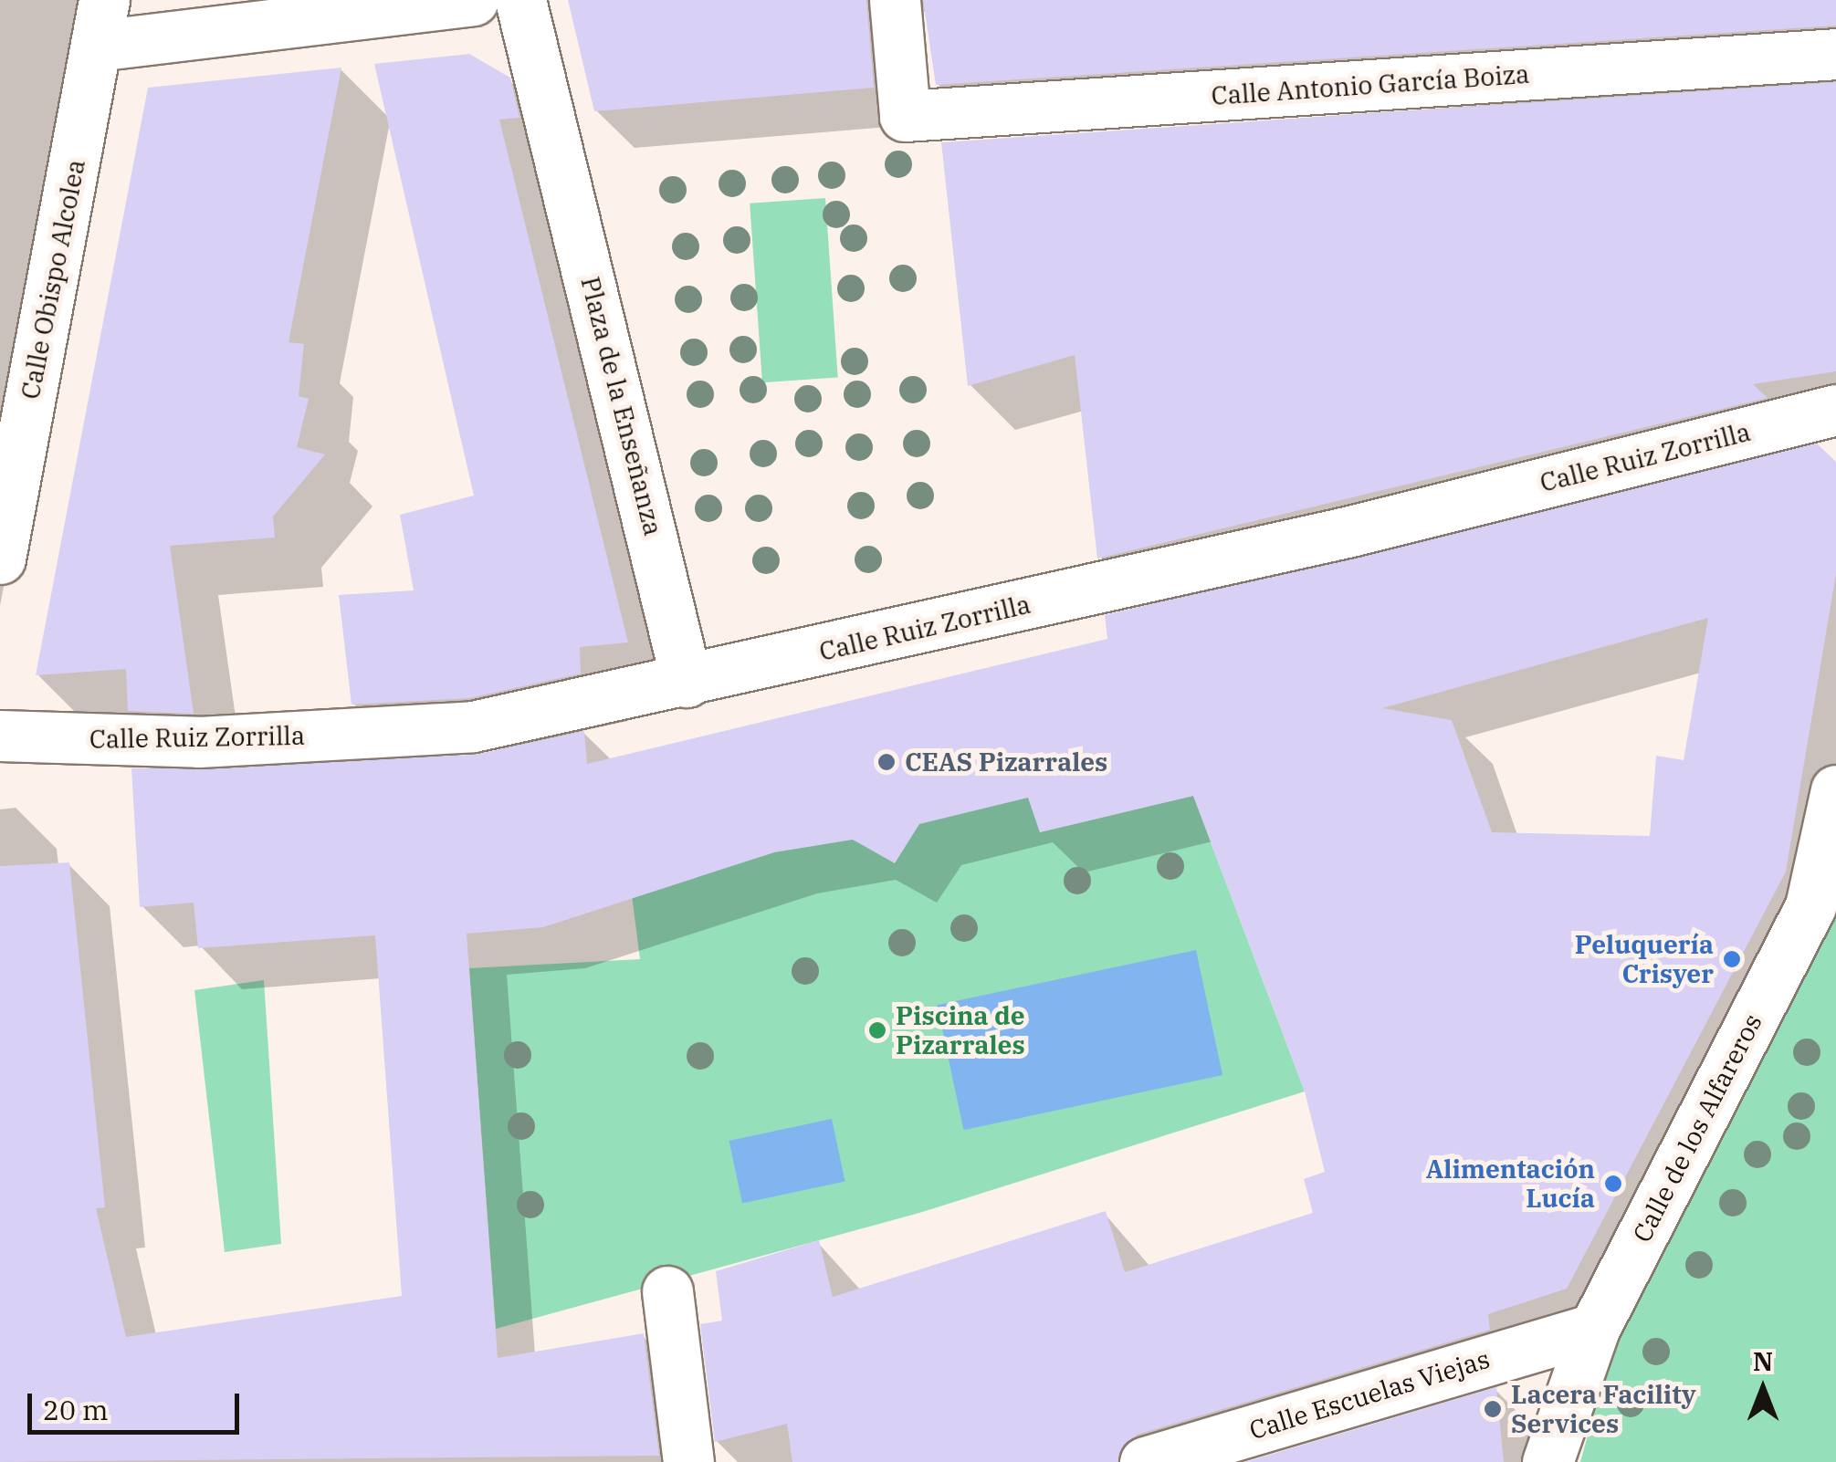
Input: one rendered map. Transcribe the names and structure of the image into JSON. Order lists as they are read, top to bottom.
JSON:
{
  "streets": {
    "street": [
      "Calle Antonio García Boiza",
      "Calle Obispo Alcolea",
      "Plaza de la Enseñanza",
      "Calle Ruiz Zorrilla",
      "Calle de los Alfareros",
      "Calle Escuelas Viejas"
    ]
  },
  "crossings": [
    ["Plaza de la Enseñanza", "Calle Ruiz Zorrilla"],
    ["Calle de los Alfareros", "Calle Escuelas Viejas"]
  ],
  "places": [
    "CEAS Pizarrales",
    "Peluquería Crisyer",
    "Piscina de Pizarrales",
    "Alimentación Lucía",
    "Lacera Facility Services"
  ],
  "scale_bar": "20 m",
  "north": "top"
}
